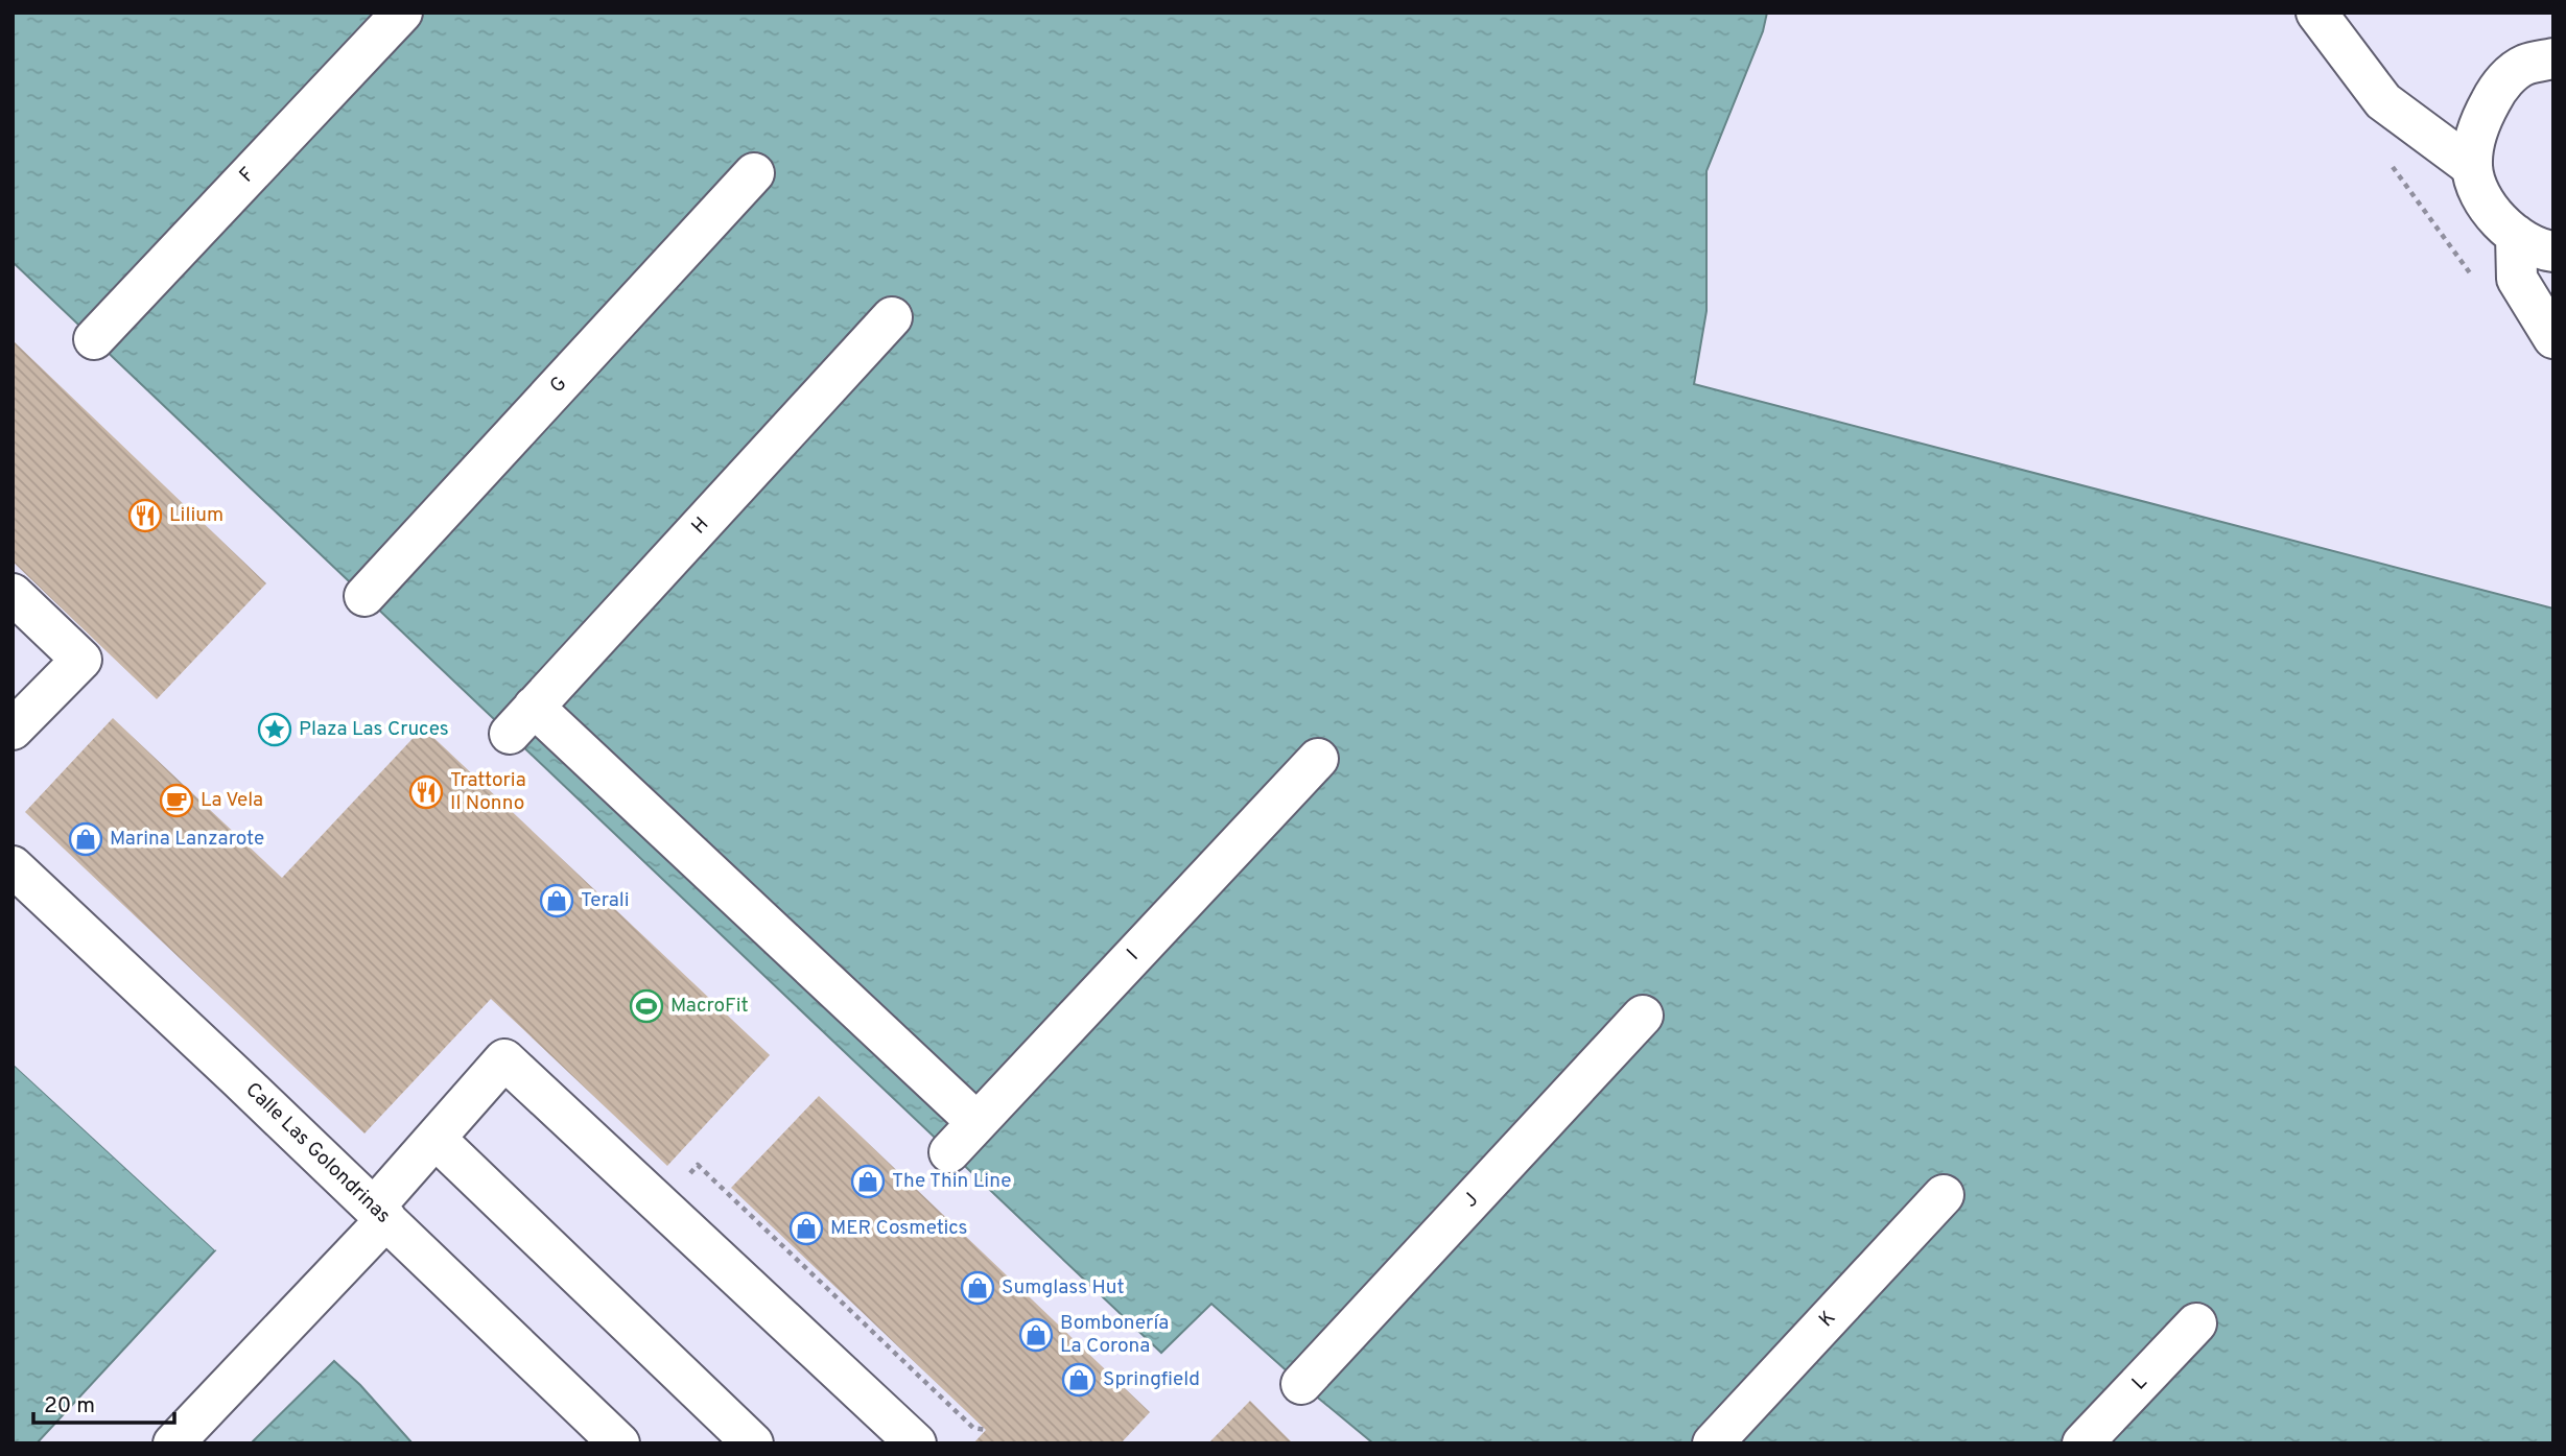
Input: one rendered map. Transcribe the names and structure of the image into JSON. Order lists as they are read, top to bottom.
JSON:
{
  "streets": {
    "street": [
      "F",
      "G",
      "H",
      "I",
      "Calle Las Golondrinas",
      "J",
      "K",
      "L"
    ]
  },
  "crossings": [
    ["H", "I"]
  ],
  "places": {
    "restaurant": ["Lilium", "Trattoria Il Nonno"],
    "place": ["Plaza Las Cruces"],
    "cafe": ["La Vela"],
    "shop": [
      "Marina Lanzarote",
      "Terali",
      "The Thin Line",
      "MER Cosmetics",
      "Sumglass Hut",
      "Bombonería La Corona",
      "Springfield"
    ],
    "sports": ["MacroFit"]
  },
  "scale_bar": "20 m"
}
